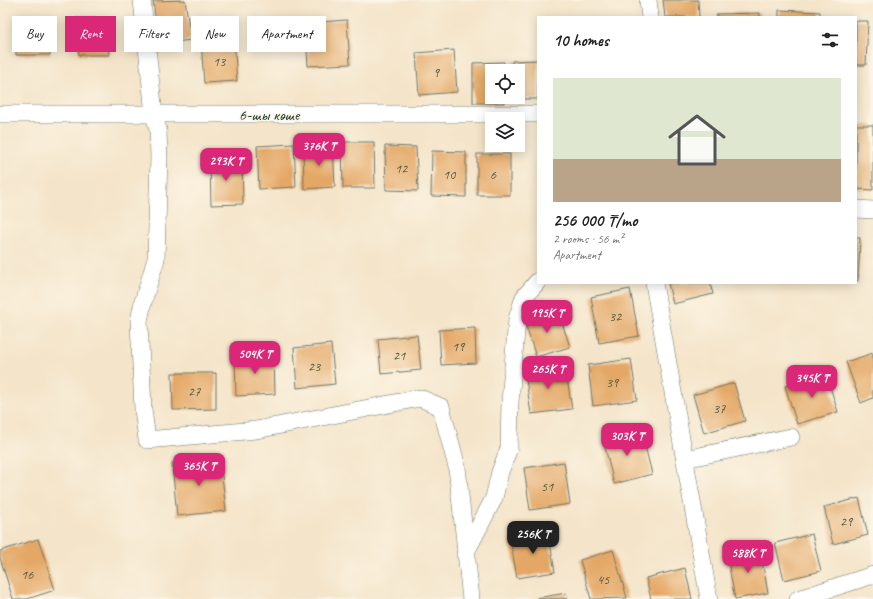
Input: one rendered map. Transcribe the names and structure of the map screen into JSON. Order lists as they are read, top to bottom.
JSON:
{
  "streets": {
    "street": ["6-шы көше"]
  },
  "house_numbers": [
    "13",
    "9",
    "12",
    "10",
    "6",
    "32",
    "19",
    "21",
    "23",
    "39",
    "27",
    "37",
    "51",
    "29",
    "16",
    "45"
  ],
  "page": {
    "chip": [
      "Buy",
      "Rent",
      "Filters",
      "New",
      "Apartment"
    ],
    "heading": "10 homes",
    "list": [
      {
        "name": "256 000 ₸/mo",
        "note": "2 rooms · 56 m² · Apartment"
      }
    ],
    "price": [
      "376K ₸",
      "293K ₸",
      "195K ₸",
      "504K ₸",
      "265K ₸",
      "345K ₸",
      "303K ₸",
      "365K ₸",
      "256K ₸",
      "588K ₸"
    ]
  }
}
